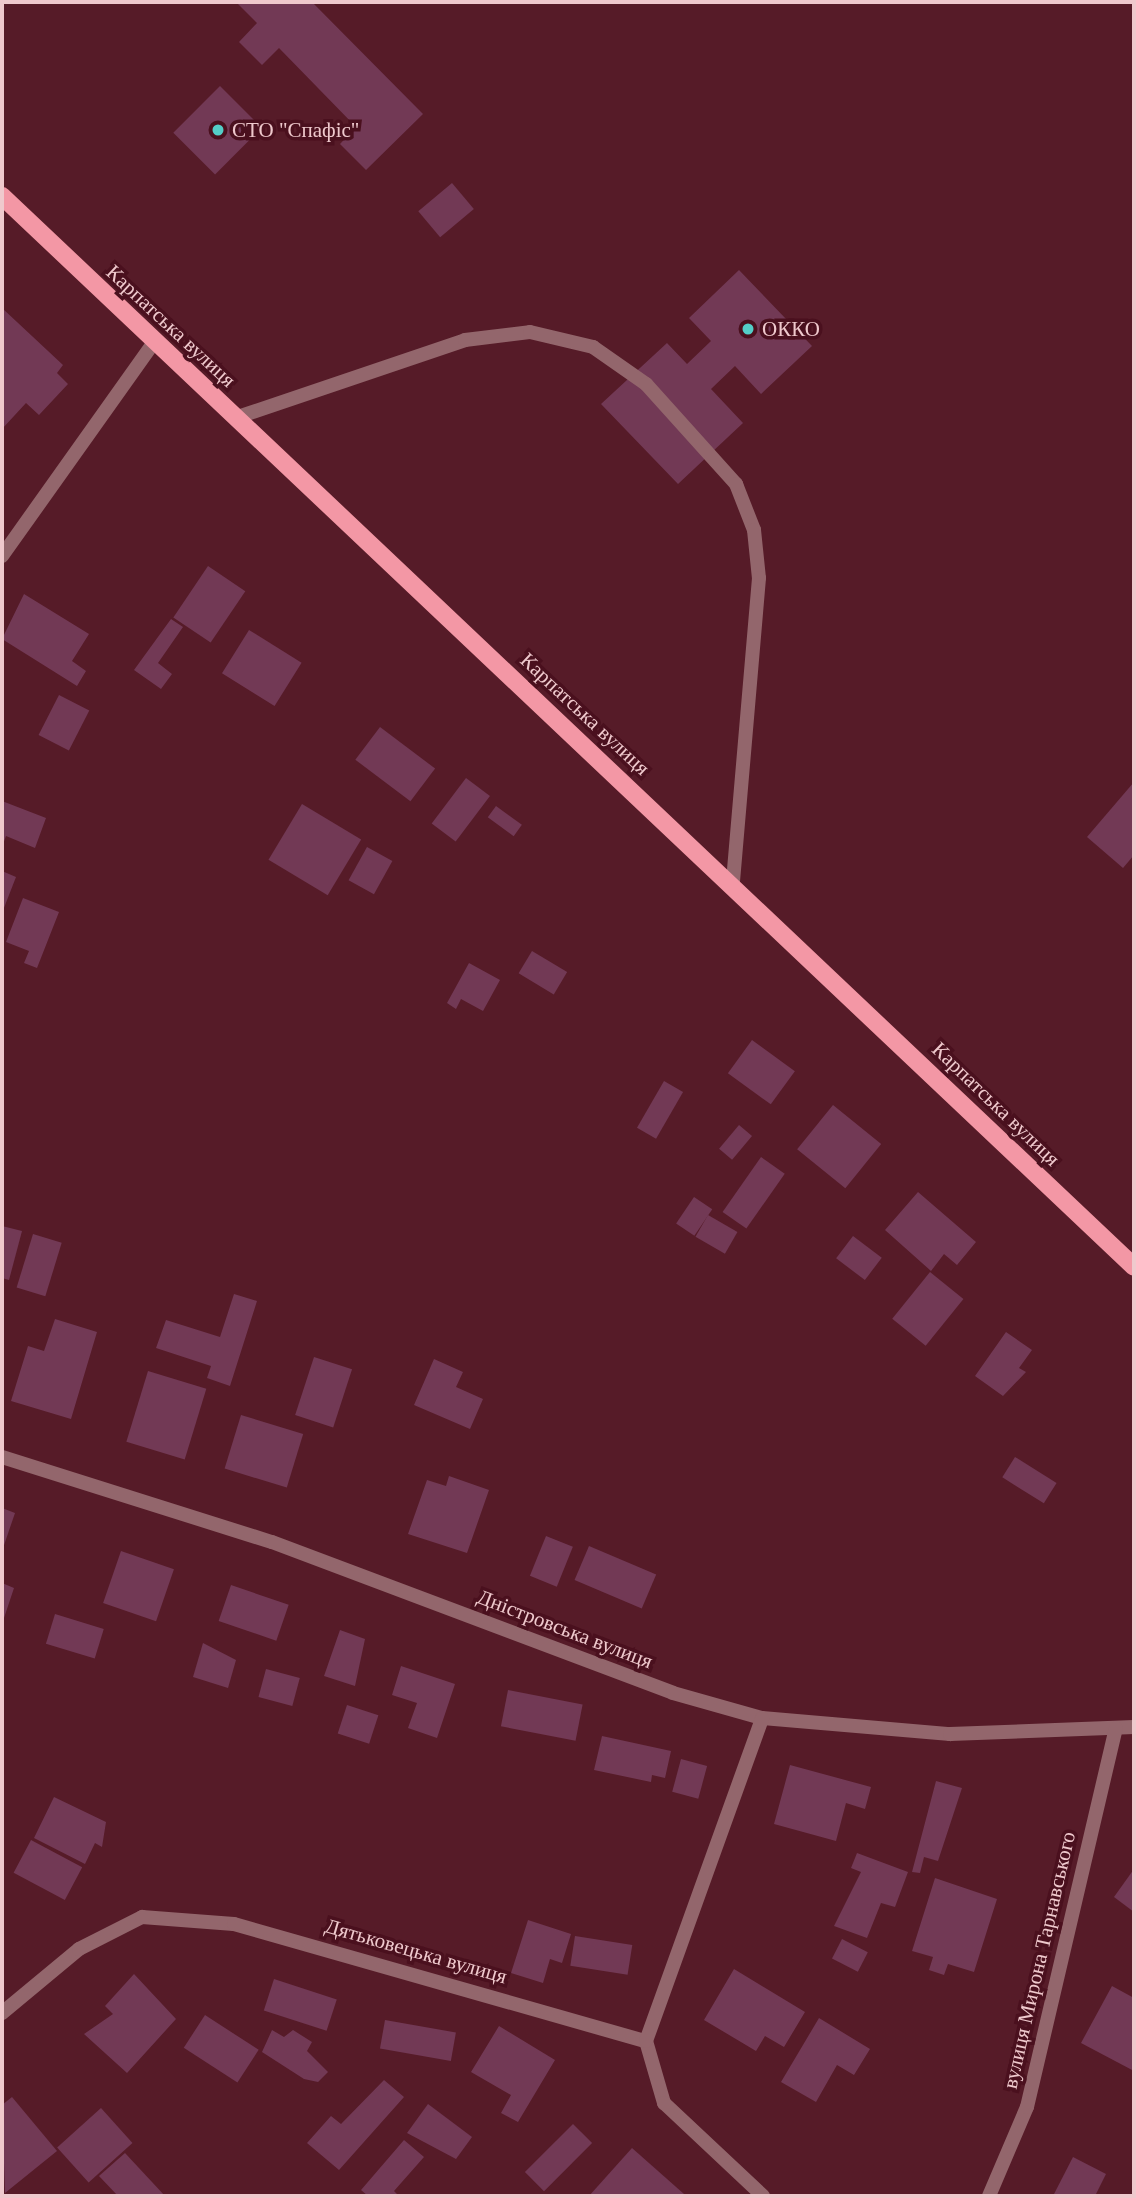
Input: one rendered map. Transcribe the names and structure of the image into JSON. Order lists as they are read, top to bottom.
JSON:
{
  "streets": {
    "main road": ["Карпатська вулиця"],
    "street": ["Дністровська вулиця", "Дятьковецька вулиця", "вулиця Мирона Тарнавського"]
  },
  "crossings": [
    ["Дністровська вулиця", "вулиця Мирона Тарнавського"]
  ],
  "places": ["СТО \"Спафіс\"", "ОККО"]
}
